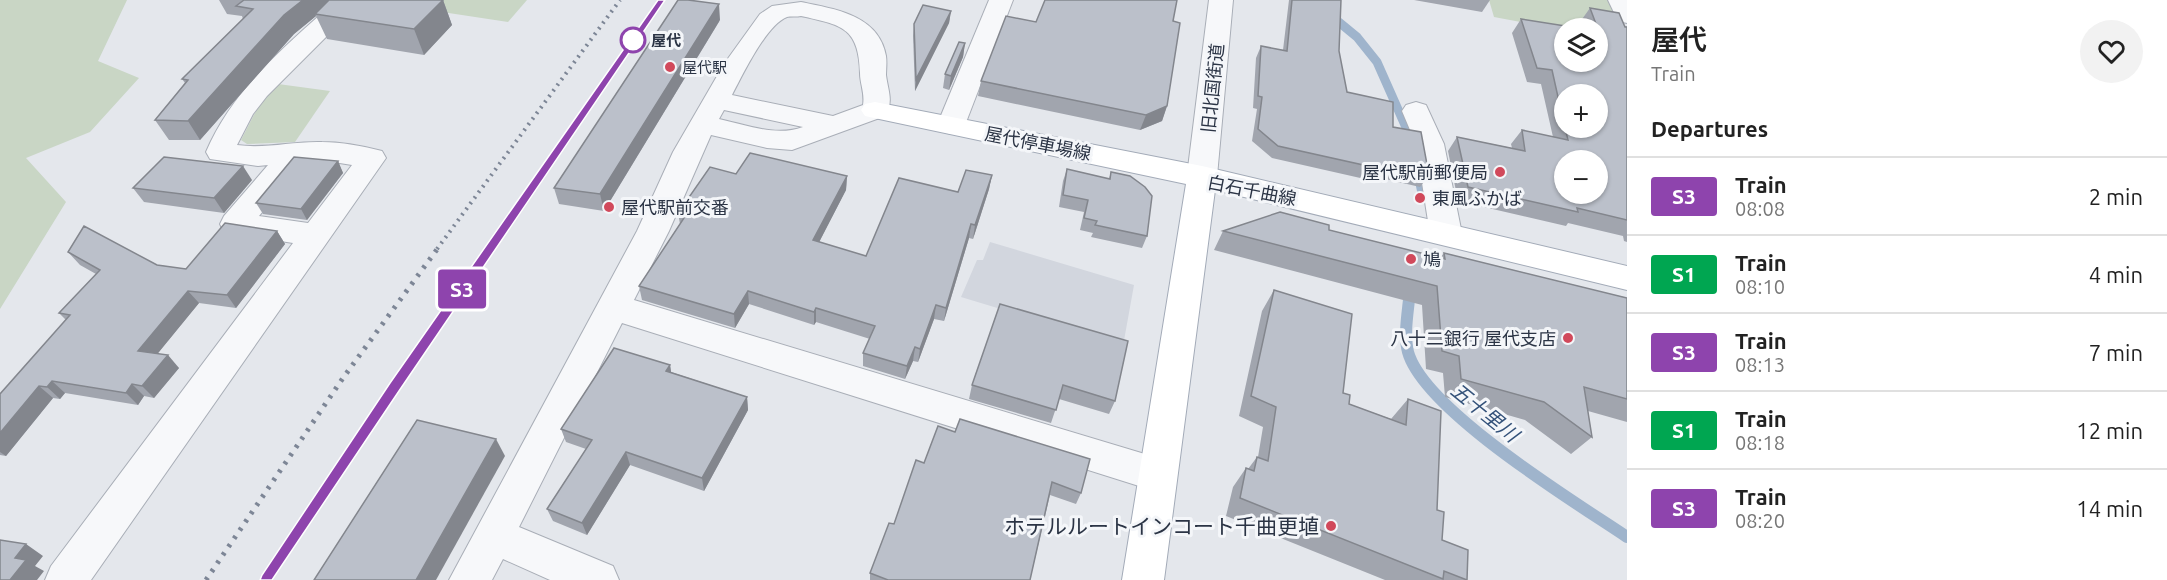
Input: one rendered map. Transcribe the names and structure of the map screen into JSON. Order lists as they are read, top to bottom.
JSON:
{
  "streets": {
    "main road": ["屋代停車場線", "白石千曲線"],
    "street": ["旧北国街道"]
  },
  "crossings": [
    ["旧北国街道", "屋代停車場線"],
    ["旧北国街道", "白石千曲線"],
    ["屋代停車場線", "白石千曲線"]
  ],
  "water": ["五十里川"],
  "places": [
    "屋代",
    "屋代駅",
    "屋代駅前郵便局",
    "東風ふかば",
    "屋代駅前交番",
    "鳩",
    "八十二銀行 屋代支店",
    "ホテルルートインコート千曲更埴"
  ],
  "page": {
    "on_map": "S3",
    "heading": [
      ["屋代", "Train"],
      "Departures"
    ],
    "map_buttons": ["+", "−"],
    "list": [
      {
        "mark": "S3",
        "name": "Train",
        "note": "08:08",
        "value": "2 min"
      },
      {
        "mark": "S1",
        "name": "Train",
        "note": "08:10",
        "value": "4 min"
      },
      {
        "mark": "S3",
        "name": "Train",
        "note": "08:13",
        "value": "7 min"
      },
      {
        "mark": "S1",
        "name": "Train",
        "note": "08:18",
        "value": "12 min"
      },
      {
        "mark": "S3",
        "name": "Train",
        "note": "08:20",
        "value": "14 min"
      }
    ]
  }
}
